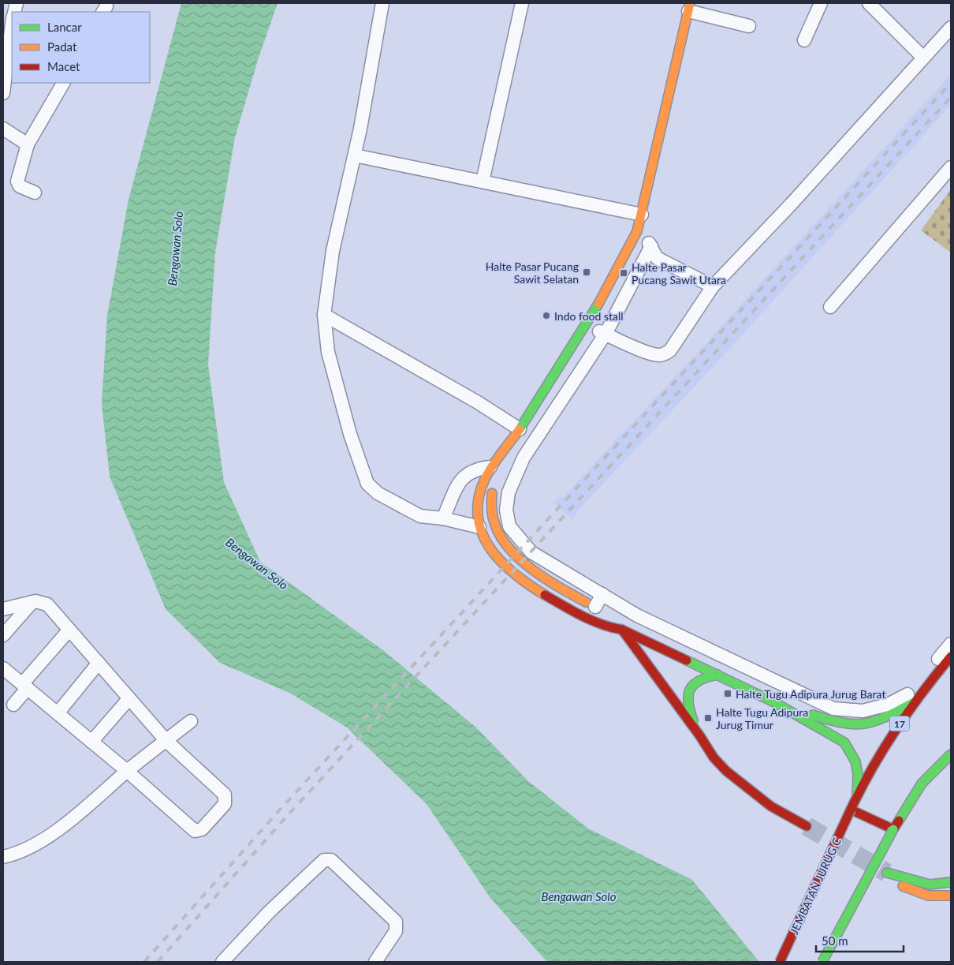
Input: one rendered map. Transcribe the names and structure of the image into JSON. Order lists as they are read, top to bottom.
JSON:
{
  "streets": {
    "main road": ["17", "JEMBATAN JURUG C"]
  },
  "crossings": [
    ["17", "JEMBATAN JURUG C"]
  ],
  "water": ["Bengawan Solo"],
  "places": {
    "transit": [
      "Halte Pasar Pucang Sawit Selatan",
      "Halte Pasar Pucang Sawit Utara",
      "Halte Tugu Adipura Jurug Barat",
      "Halte Tugu Adipura Jurug Timur"
    ],
    "other": ["Indo food stall"]
  },
  "legend": ["Lancar", "Padat", "Macet"],
  "scale_bar": "50 m"
}
